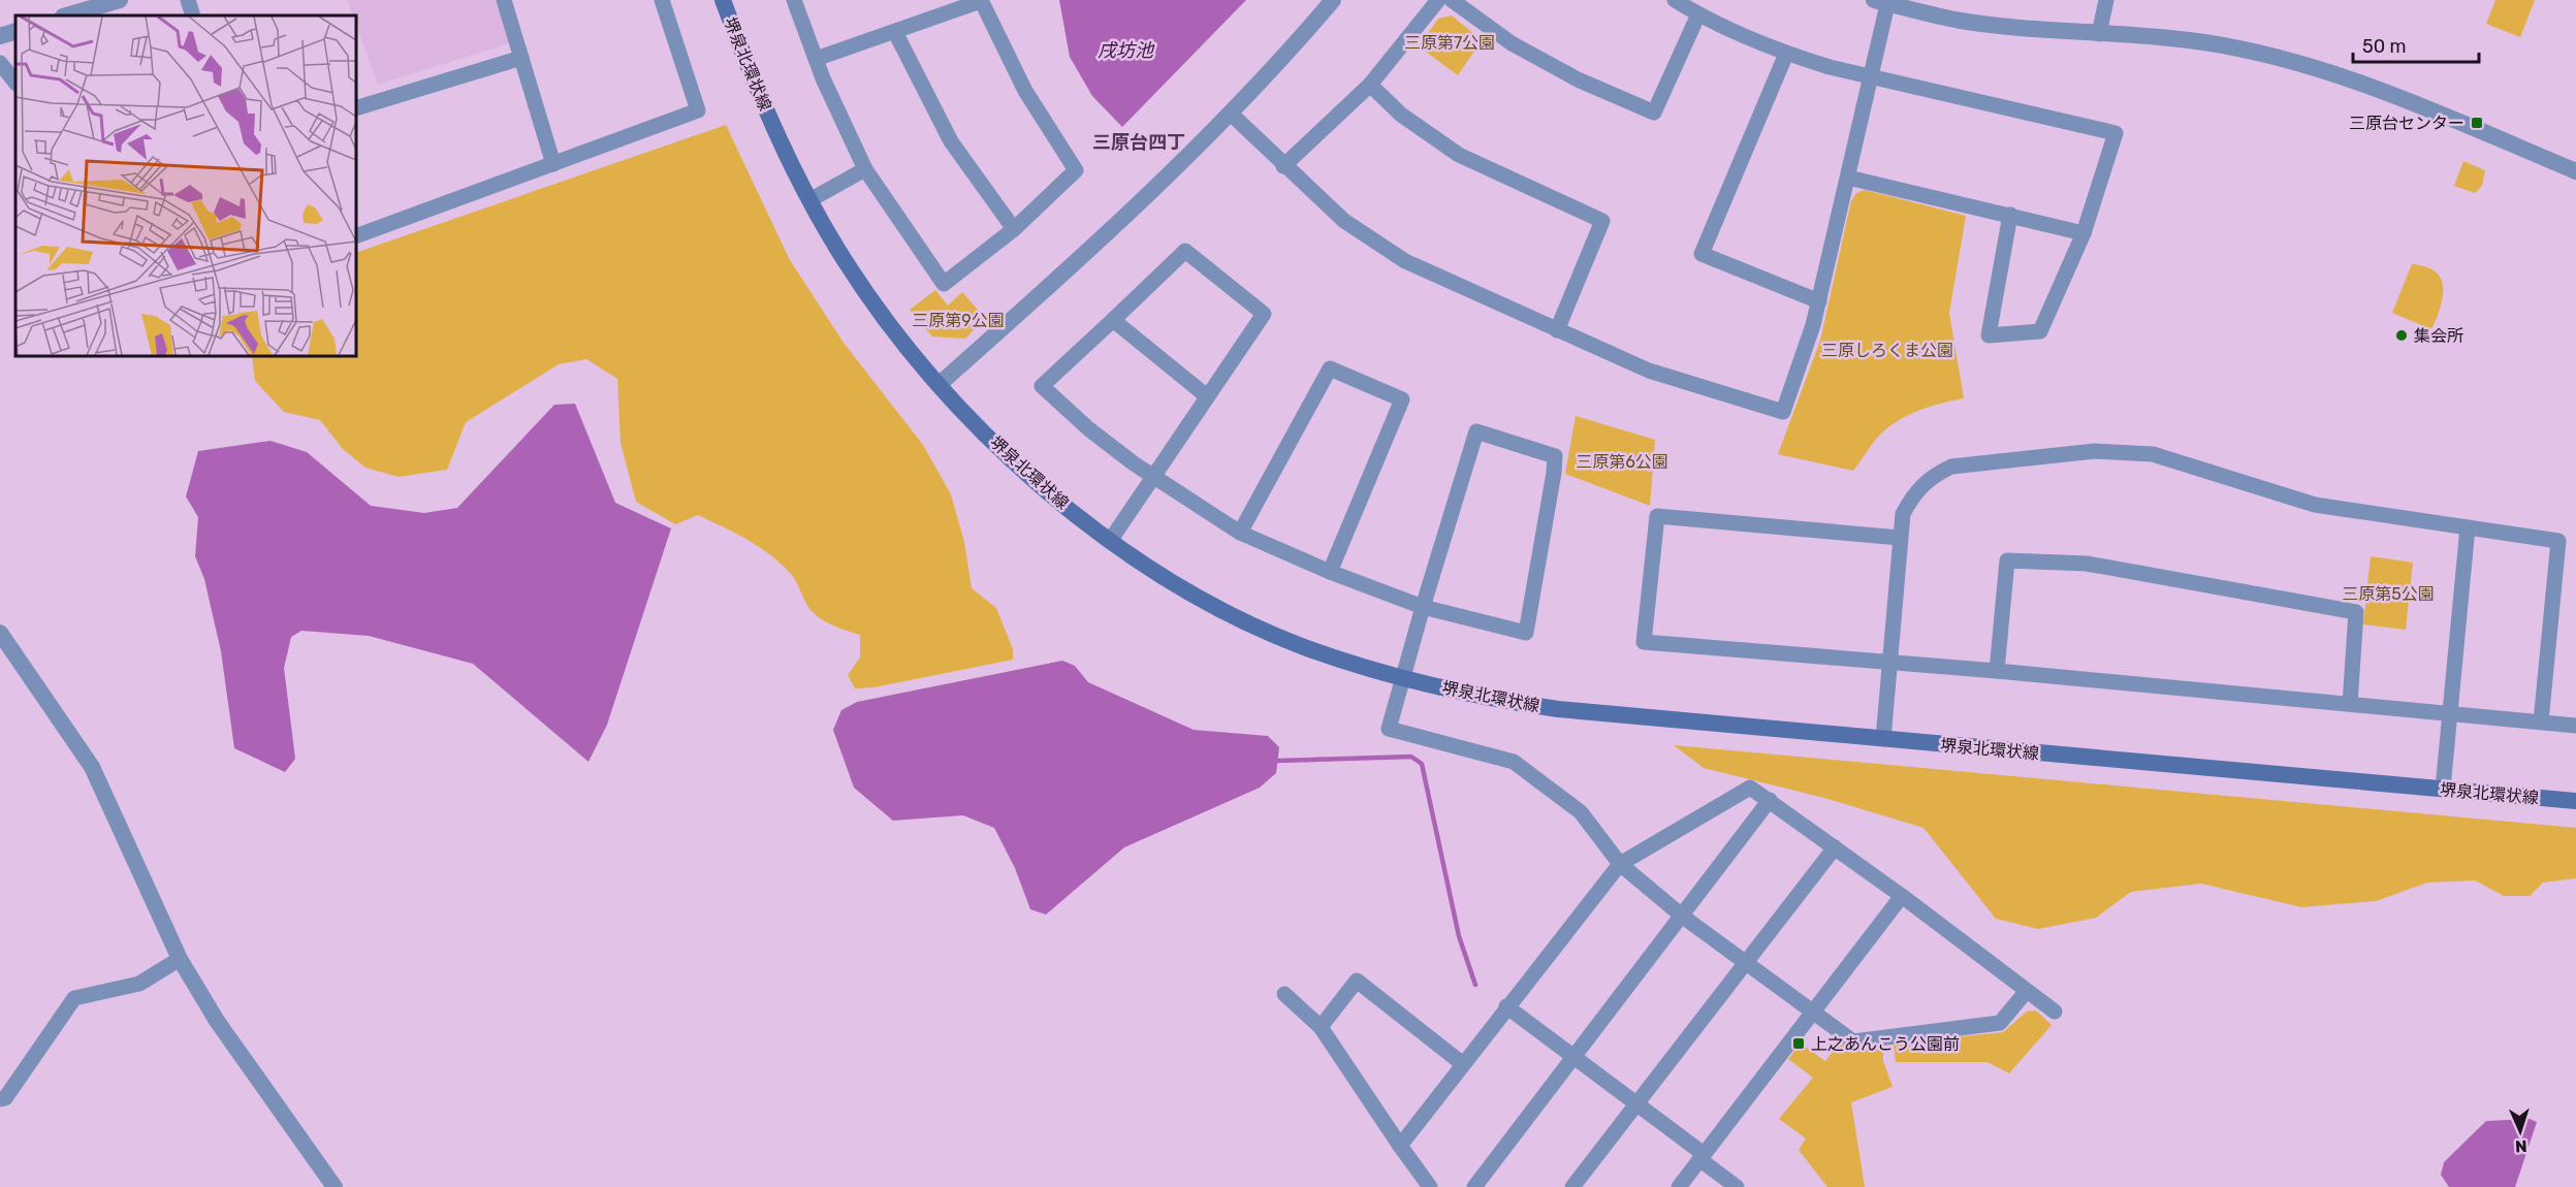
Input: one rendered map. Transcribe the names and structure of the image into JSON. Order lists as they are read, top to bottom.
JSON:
{
  "streets": {
    "main road": ["堺泉北環状線"]
  },
  "districts": ["三原台四丁"],
  "water": ["戌坊池"],
  "parks": [
    "三原第7公園",
    "三原第9公園",
    "三原しろくま公園",
    "三原第6公園",
    "三原第5公園"
  ],
  "places": {
    "transit": ["三原台センター", "上之あんこう公園前"],
    "other": ["集会所"]
  },
  "scale_bar": "50 m",
  "north": "bottom"
}
